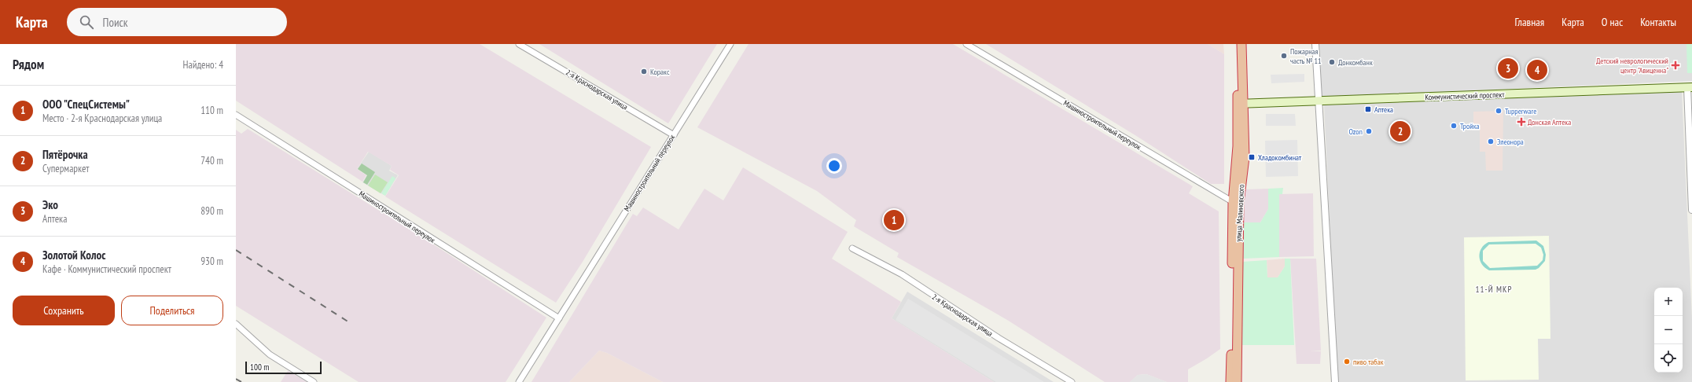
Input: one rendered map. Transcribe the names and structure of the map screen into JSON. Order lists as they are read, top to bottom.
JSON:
{
  "streets": {
    "highway": ["улица Малиновского"],
    "main road": ["Коммунистический проспект"],
    "street": ["2-я Краснодарская улица", "Машиностроительный переулок"]
  },
  "crossings": [
    ["2-я Краснодарская улица", "Машиностроительный переулок"],
    ["Коммунистический проспект", "улица Малиновского"],
    ["Машиностроительный переулок", "улица Малиновского"]
  ],
  "districts": ["11-Й МКР"],
  "places": {
    "other": [
      "Пожарная часть № 11",
      "Донкомбанк",
      "Коракс",
      "Tupperware",
      "Тройка",
      "Ozon",
      "Элеонора",
      "пиво табак"
    ],
    "health": ["Детский неврологический центр \"Авиценна\"", "Донская Аптека"],
    "transit": ["Аптека", "Хладокомбинат"]
  },
  "scale_bar": "100 m",
  "page": {
    "header": "Карта",
    "search": "Поиск",
    "nav": [
      "Главная",
      "Карта",
      "О нас",
      "Контакты"
    ],
    "heading": ["Рядом", "Найдено: 4"],
    "pins": [
      "3",
      "4",
      "2",
      "1"
    ],
    "list": [
      {
        "mark": "1",
        "name": "ООО \"СпецСистемы\"",
        "note": "Место · 2-я Краснодарская улица",
        "value": "110 m"
      },
      {
        "mark": "2",
        "name": "Пятёрочка",
        "note": "Супермаркет",
        "value": "740 m"
      },
      {
        "mark": "3",
        "name": "Эко",
        "note": "Аптека",
        "value": "890 m"
      },
      {
        "mark": "4",
        "name": "Золотой Колос",
        "note": "Кафе · Коммунистический проспект",
        "value": "930 m"
      }
    ],
    "buttons": ["Сохранить", "Поделиться"],
    "map_buttons": ["+", "−"],
    "scale": "100 m"
  }
}
